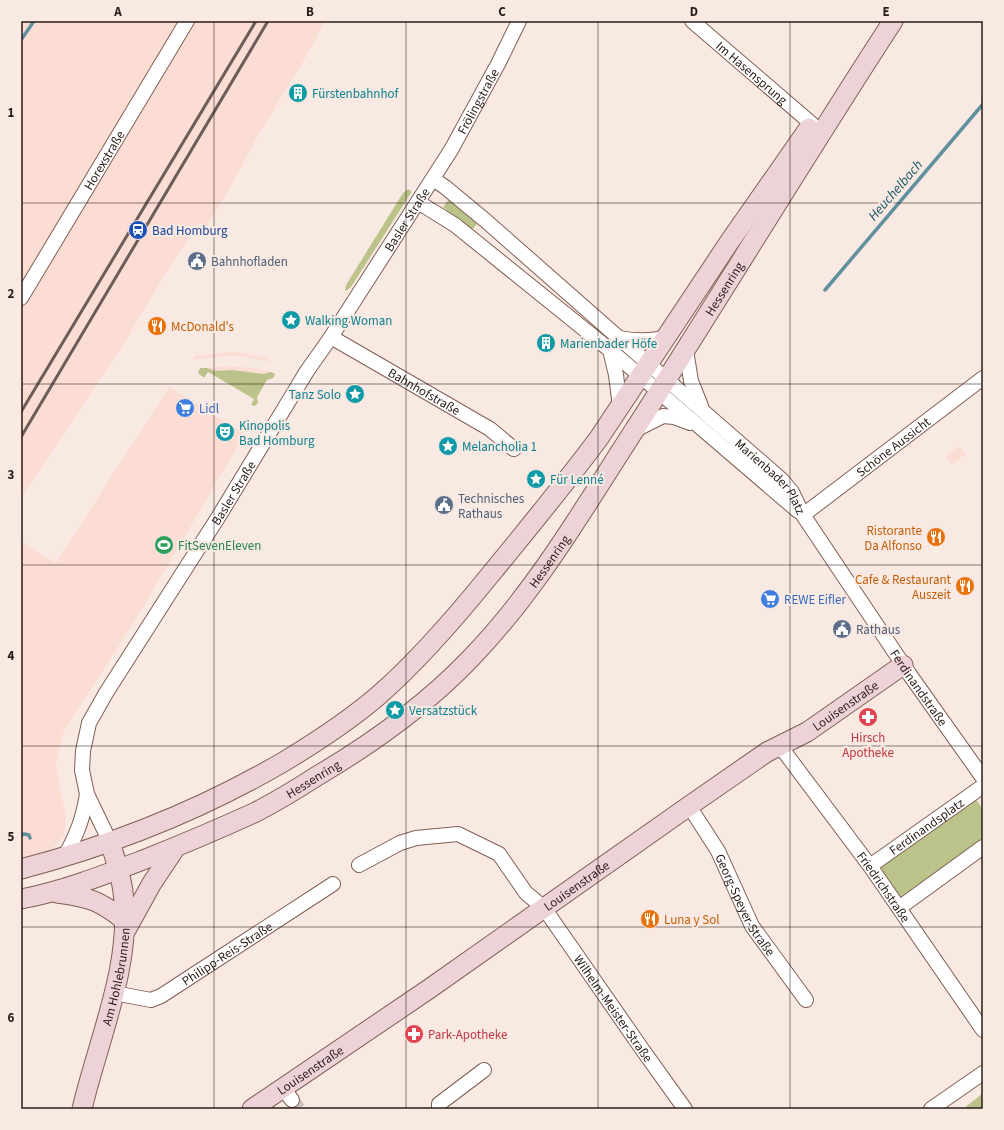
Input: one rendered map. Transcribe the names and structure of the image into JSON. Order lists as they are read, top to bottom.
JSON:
{
  "streets": {
    "street": [
      "Im Hasensprung",
      "Frölingstraße",
      "Horexstraße",
      "Basler Straße",
      "Hessenring",
      "Bahnhofstraße",
      "Schöne Aussicht",
      "Marienbader Platz",
      "Ferdinandstraße",
      "Louisenstraße",
      "Ferdinandsplatz",
      "Friedrichstraße",
      "Georg-Speyer-Straße",
      "Philipp-Reis-Straße",
      "Am Hohlebrunnen",
      "Wilhelm-Meister-Straße"
    ]
  },
  "crossings": [
    ["Im Hasensprung", "Hessenring"],
    ["Frölingstraße", "Basler Straße"],
    ["Frölingstraße", "Marienbader Platz"],
    ["Basler Straße", "Hessenring"],
    ["Basler Straße", "Bahnhofstraße"],
    ["Basler Straße", "Marienbader Platz"],
    ["Basler Straße", "Am Hohlebrunnen"],
    ["Hessenring", "Marienbader Platz"],
    ["Hessenring", "Am Hohlebrunnen"],
    ["Schöne Aussicht", "Marienbader Platz"],
    ["Schöne Aussicht", "Ferdinandstraße"],
    ["Marienbader Platz", "Ferdinandstraße"],
    ["Ferdinandstraße", "Louisenstraße"],
    ["Louisenstraße", "Friedrichstraße"],
    ["Louisenstraße", "Georg-Speyer-Straße"],
    ["Louisenstraße", "Wilhelm-Meister-Straße"],
    ["Ferdinandsplatz", "Friedrichstraße"],
    ["Philipp-Reis-Straße", "Am Hohlebrunnen"]
  ],
  "water": ["Heuchelbach"],
  "places": {
    "building": ["Fürstenbahnhof", "Marienbader Höfe"],
    "station": ["Bad Homburg"],
    "public building": ["Bahnhofladen", "Technisches Rathaus", "Rathaus"],
    "place": [
      "Walking Woman",
      "Tanz Solo",
      "Melancholia 1",
      "Für Lenné",
      "Versatzstück"
    ],
    "restaurant": [
      "McDonald's",
      "Ristorante Da Alfonso",
      "Cafe & Restaurant Auszeit",
      "Luna y Sol"
    ],
    "supermarket": ["Lidl", "REWE Eifler"],
    "theatre": ["Kinopolis Bad Homburg"],
    "sports": ["FitSevenEleven"],
    "pharmacy": ["Hirsch Apotheke", "Park-Apotheke"]
  },
  "grid": {
    "columns": [
      "A",
      "B",
      "C",
      "D",
      "E"
    ],
    "rows": [
      "1",
      "2",
      "3",
      "4",
      "5",
      "6"
    ]
  }
}
